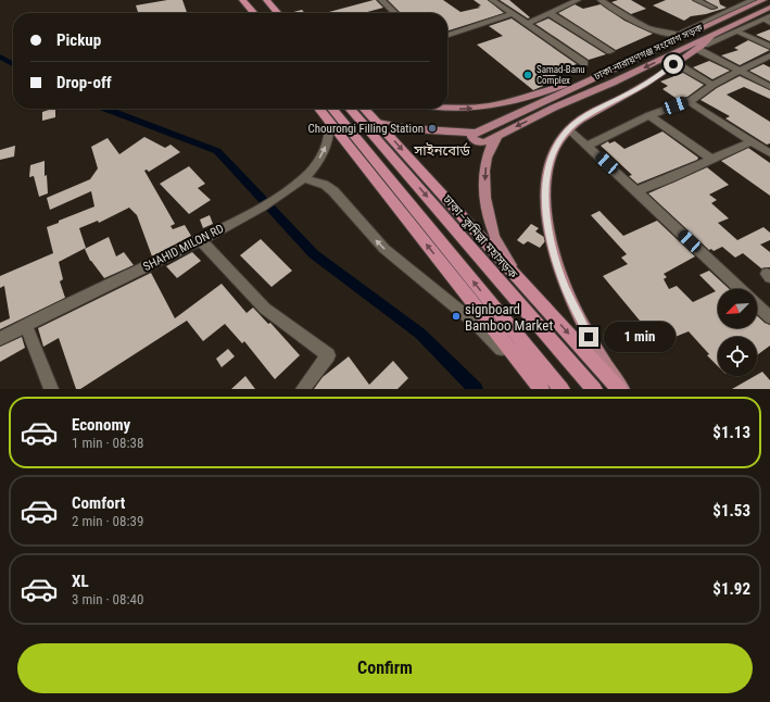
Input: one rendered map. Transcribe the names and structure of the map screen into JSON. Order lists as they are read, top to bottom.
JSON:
{
  "streets": {
    "highway": ["ঢাকা–কুমিল্লা মহাসড়ক"],
    "main road": ["ঢাকা-নারায়ণগঞ্জ সংযোগ সড়ক"],
    "street": ["SHAHID MILON RD"]
  },
  "districts": ["সাইনবোর্ড"],
  "places": ["Samad-Banu Complex", "Chourongi Filling Station", "signboard Bamboo Market"],
  "north": "bottom left",
  "page": {
    "banner": ["Pickup", "Drop-off"],
    "bubble": "1 min",
    "list": [
      {
        "name": "Economy",
        "note": "1 min · 08:38",
        "value": "$1.13"
      },
      {
        "name": "Comfort",
        "note": "2 min · 08:39",
        "value": "$1.53"
      },
      {
        "name": "XL",
        "note": "3 min · 08:40",
        "value": "$1.92"
      }
    ],
    "buttons": "Confirm"
  }
}
